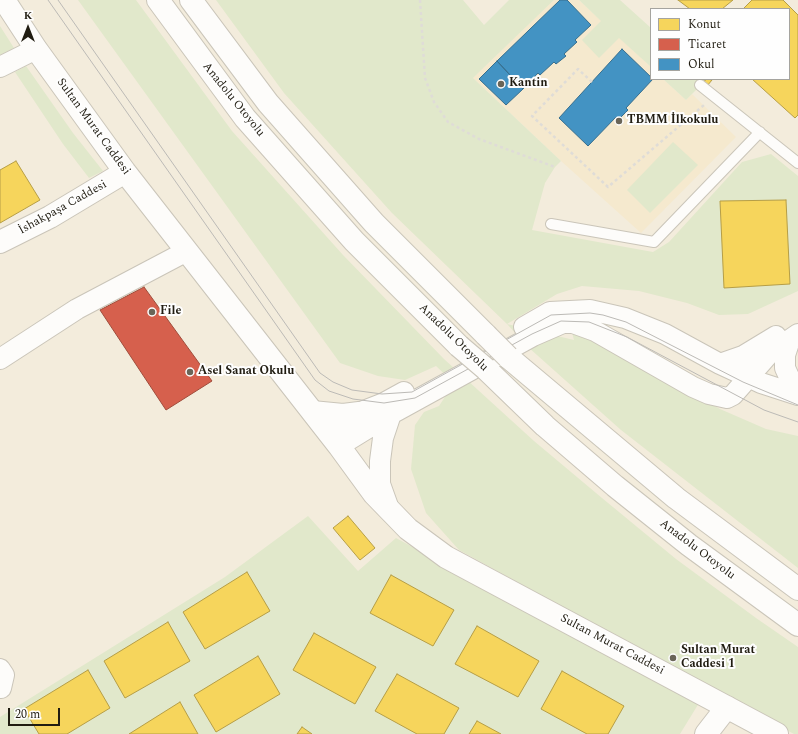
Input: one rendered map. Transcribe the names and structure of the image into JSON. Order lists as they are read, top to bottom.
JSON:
{
  "streets": {
    "main road": ["Anadolu Otoyolu", "Sultan Murat Caddesi", "İshakpaşa Caddesi"]
  },
  "crossings": [
    ["Sultan Murat Caddesi", "İshakpaşa Caddesi"]
  ],
  "places": [
    "Kantin",
    "TBMM İlkokulu",
    "File",
    "Asel Sanat Okulu",
    "Sultan Murat Caddesi 1"
  ],
  "legend": ["Konut", "Ticaret", "Okul"],
  "scale_bar": "20 m",
  "north": "top"
}
